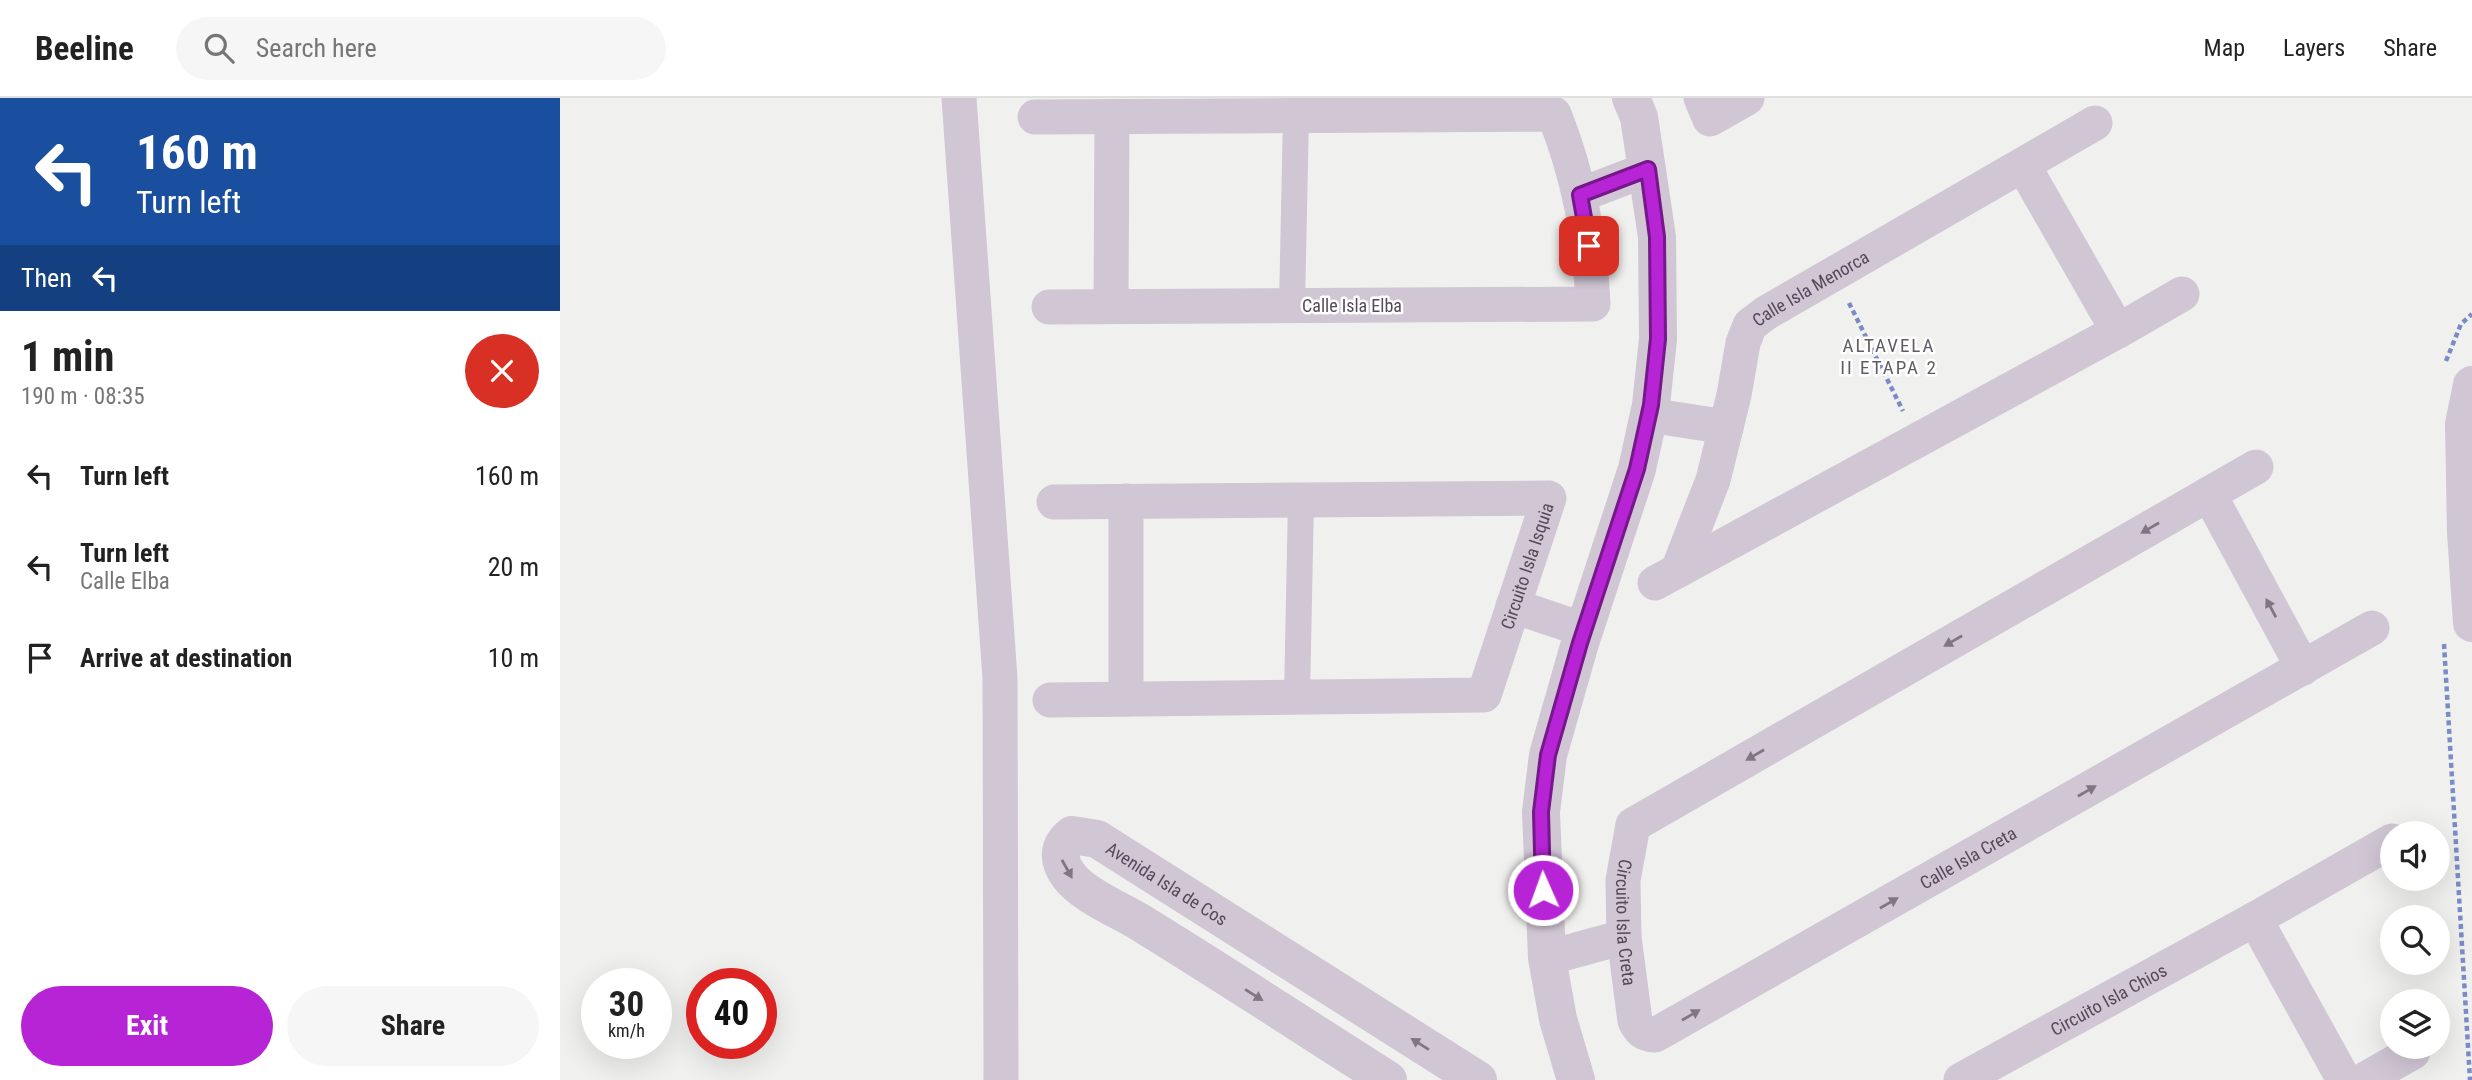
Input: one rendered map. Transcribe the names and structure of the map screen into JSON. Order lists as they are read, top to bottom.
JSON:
{
  "streets": {
    "street": [
      "Calle Isla Menorca",
      "Calle Isla Elba",
      "Circuito Isla Isquia",
      "Calle Isla Creta",
      "Avenida Isla de Cos",
      "Circuito Isla Creta",
      "Circuito Isla Chios"
    ]
  },
  "crossings": [
    ["Calle Isla Creta", "Circuito Isla Creta"]
  ],
  "one_way": ["Calle Isla Creta", "Circuito Isla Creta"],
  "districts": ["ALTAVELA II ETAPA 2"],
  "page": {
    "header": "Beeline",
    "search": "Search here",
    "nav": ["Map", "Layers", "Share"],
    "turn": ["160 m", "Turn left"],
    "then": "Then",
    "heading": ["1 min", "190 m · 08:35"],
    "list": [
      {
        "name": "Turn left",
        "value": "160 m"
      },
      {
        "name": "Turn left",
        "note": "Calle Elba",
        "value": "20 m"
      },
      {
        "name": "Arrive at destination",
        "value": "10 m"
      }
    ],
    "speed": "30 km/h",
    "limit": "40",
    "buttons": ["Exit", "Share"]
  }
}
